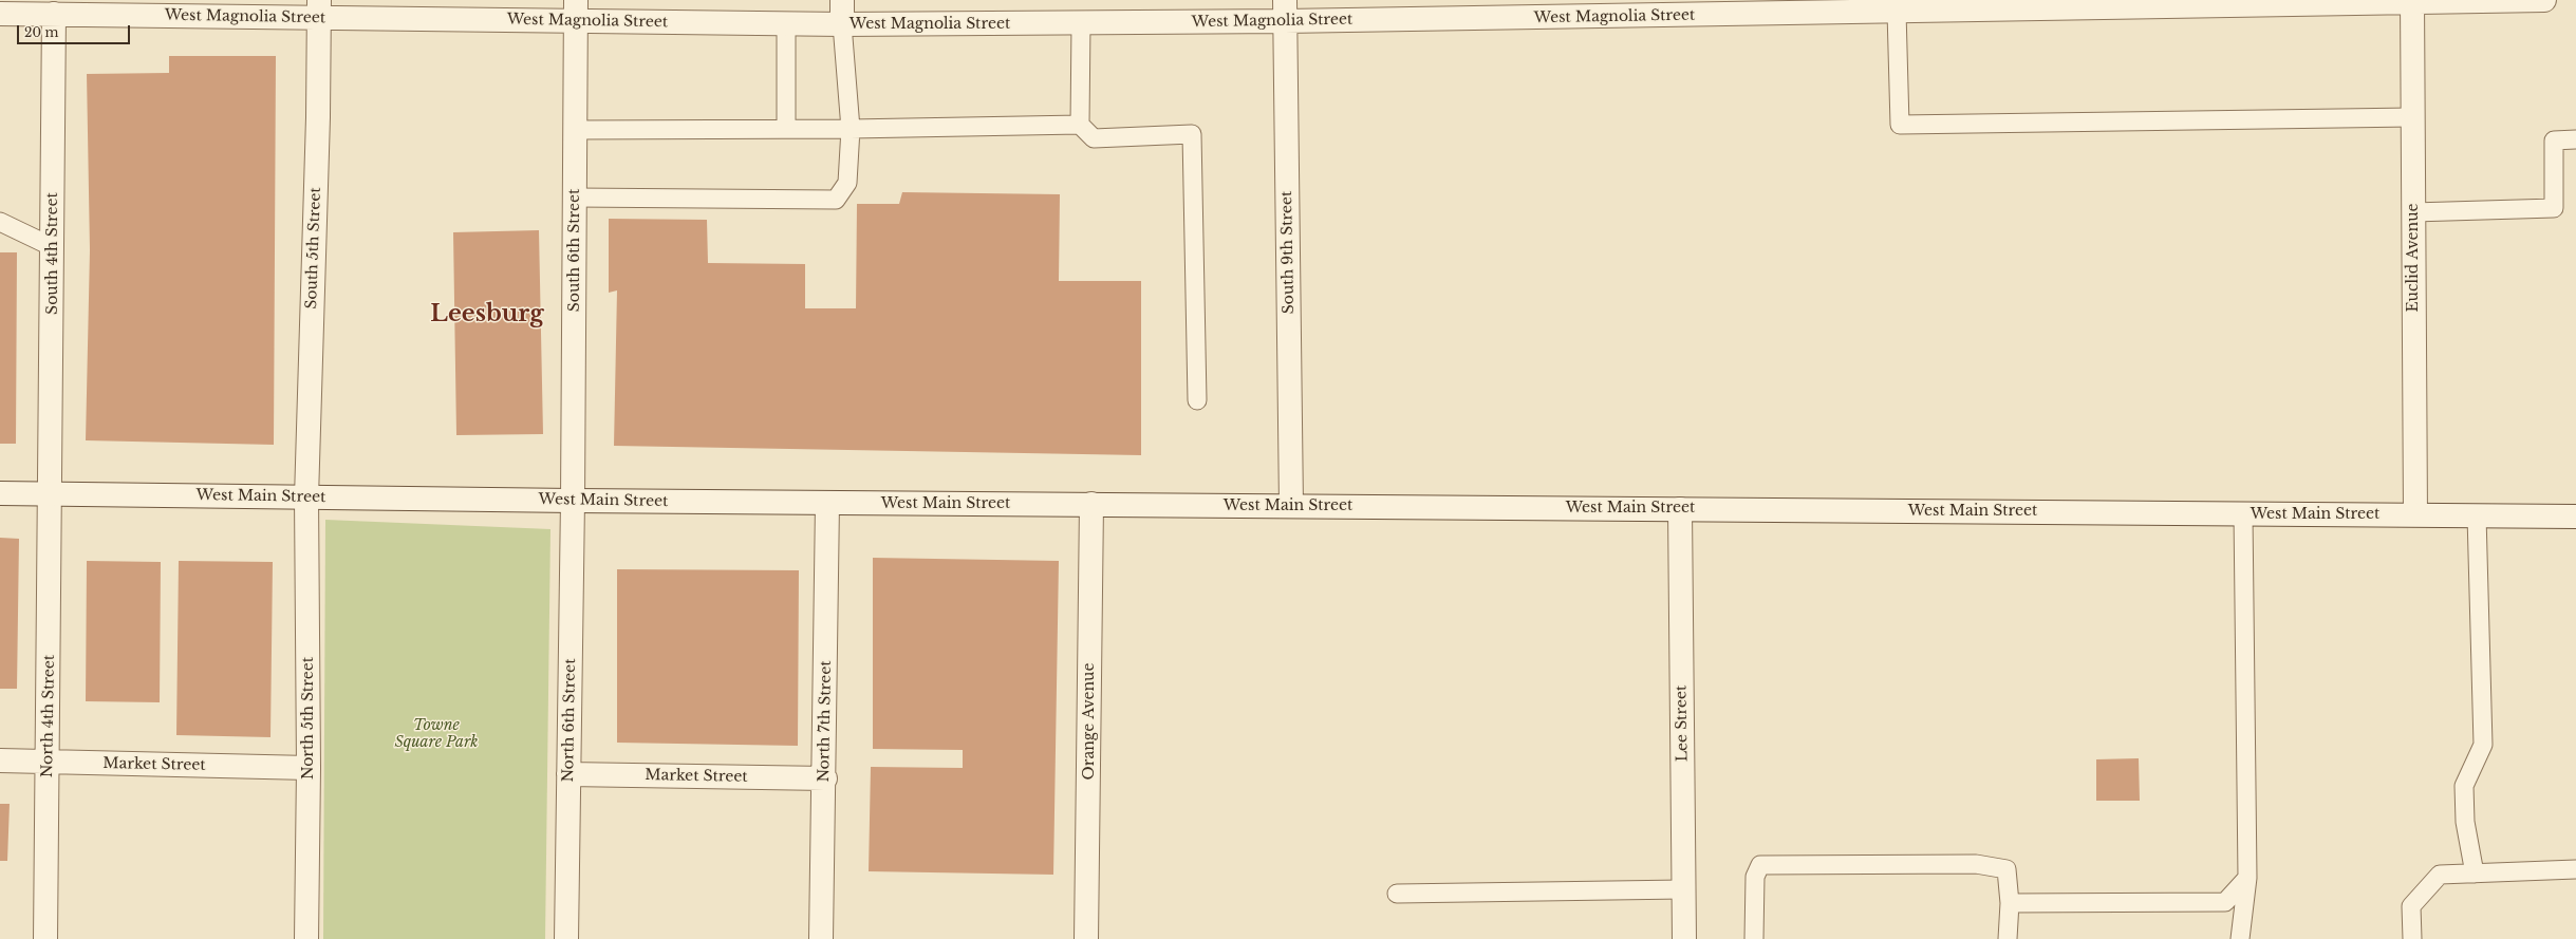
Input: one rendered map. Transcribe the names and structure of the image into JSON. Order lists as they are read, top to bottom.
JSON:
{
  "streets": {
    "street": [
      "West Magnolia Street",
      "South 5th Street",
      "South 6th Street",
      "South 9th Street",
      "South 4th Street",
      "Euclid Avenue",
      "West Main Street",
      "North 4th Street",
      "North 5th Street",
      "North 6th Street",
      "North 7th Street",
      "Orange Avenue",
      "Lee Street",
      "Market Street"
    ]
  },
  "crossings": [
    ["West Magnolia Street", "South 5th Street"],
    ["West Magnolia Street", "South 6th Street"],
    ["West Magnolia Street", "South 9th Street"],
    ["West Magnolia Street", "South 4th Street"],
    ["West Magnolia Street", "Euclid Avenue"],
    ["South 5th Street", "West Main Street"],
    ["South 5th Street", "North 5th Street"],
    ["South 6th Street", "West Main Street"],
    ["South 6th Street", "North 6th Street"],
    ["South 9th Street", "West Main Street"],
    ["South 4th Street", "West Main Street"],
    ["South 4th Street", "North 4th Street"],
    ["Euclid Avenue", "West Main Street"],
    ["West Main Street", "North 4th Street"],
    ["West Main Street", "North 5th Street"],
    ["West Main Street", "North 6th Street"],
    ["West Main Street", "North 7th Street"],
    ["West Main Street", "Orange Avenue"],
    ["West Main Street", "Lee Street"],
    ["North 4th Street", "Market Street"],
    ["North 5th Street", "Market Street"],
    ["North 6th Street", "Market Street"],
    ["North 7th Street", "Market Street"]
  ],
  "districts": ["Leesburg"],
  "parks": ["Towne Square Park"],
  "scale_bar": "20 m"
}
